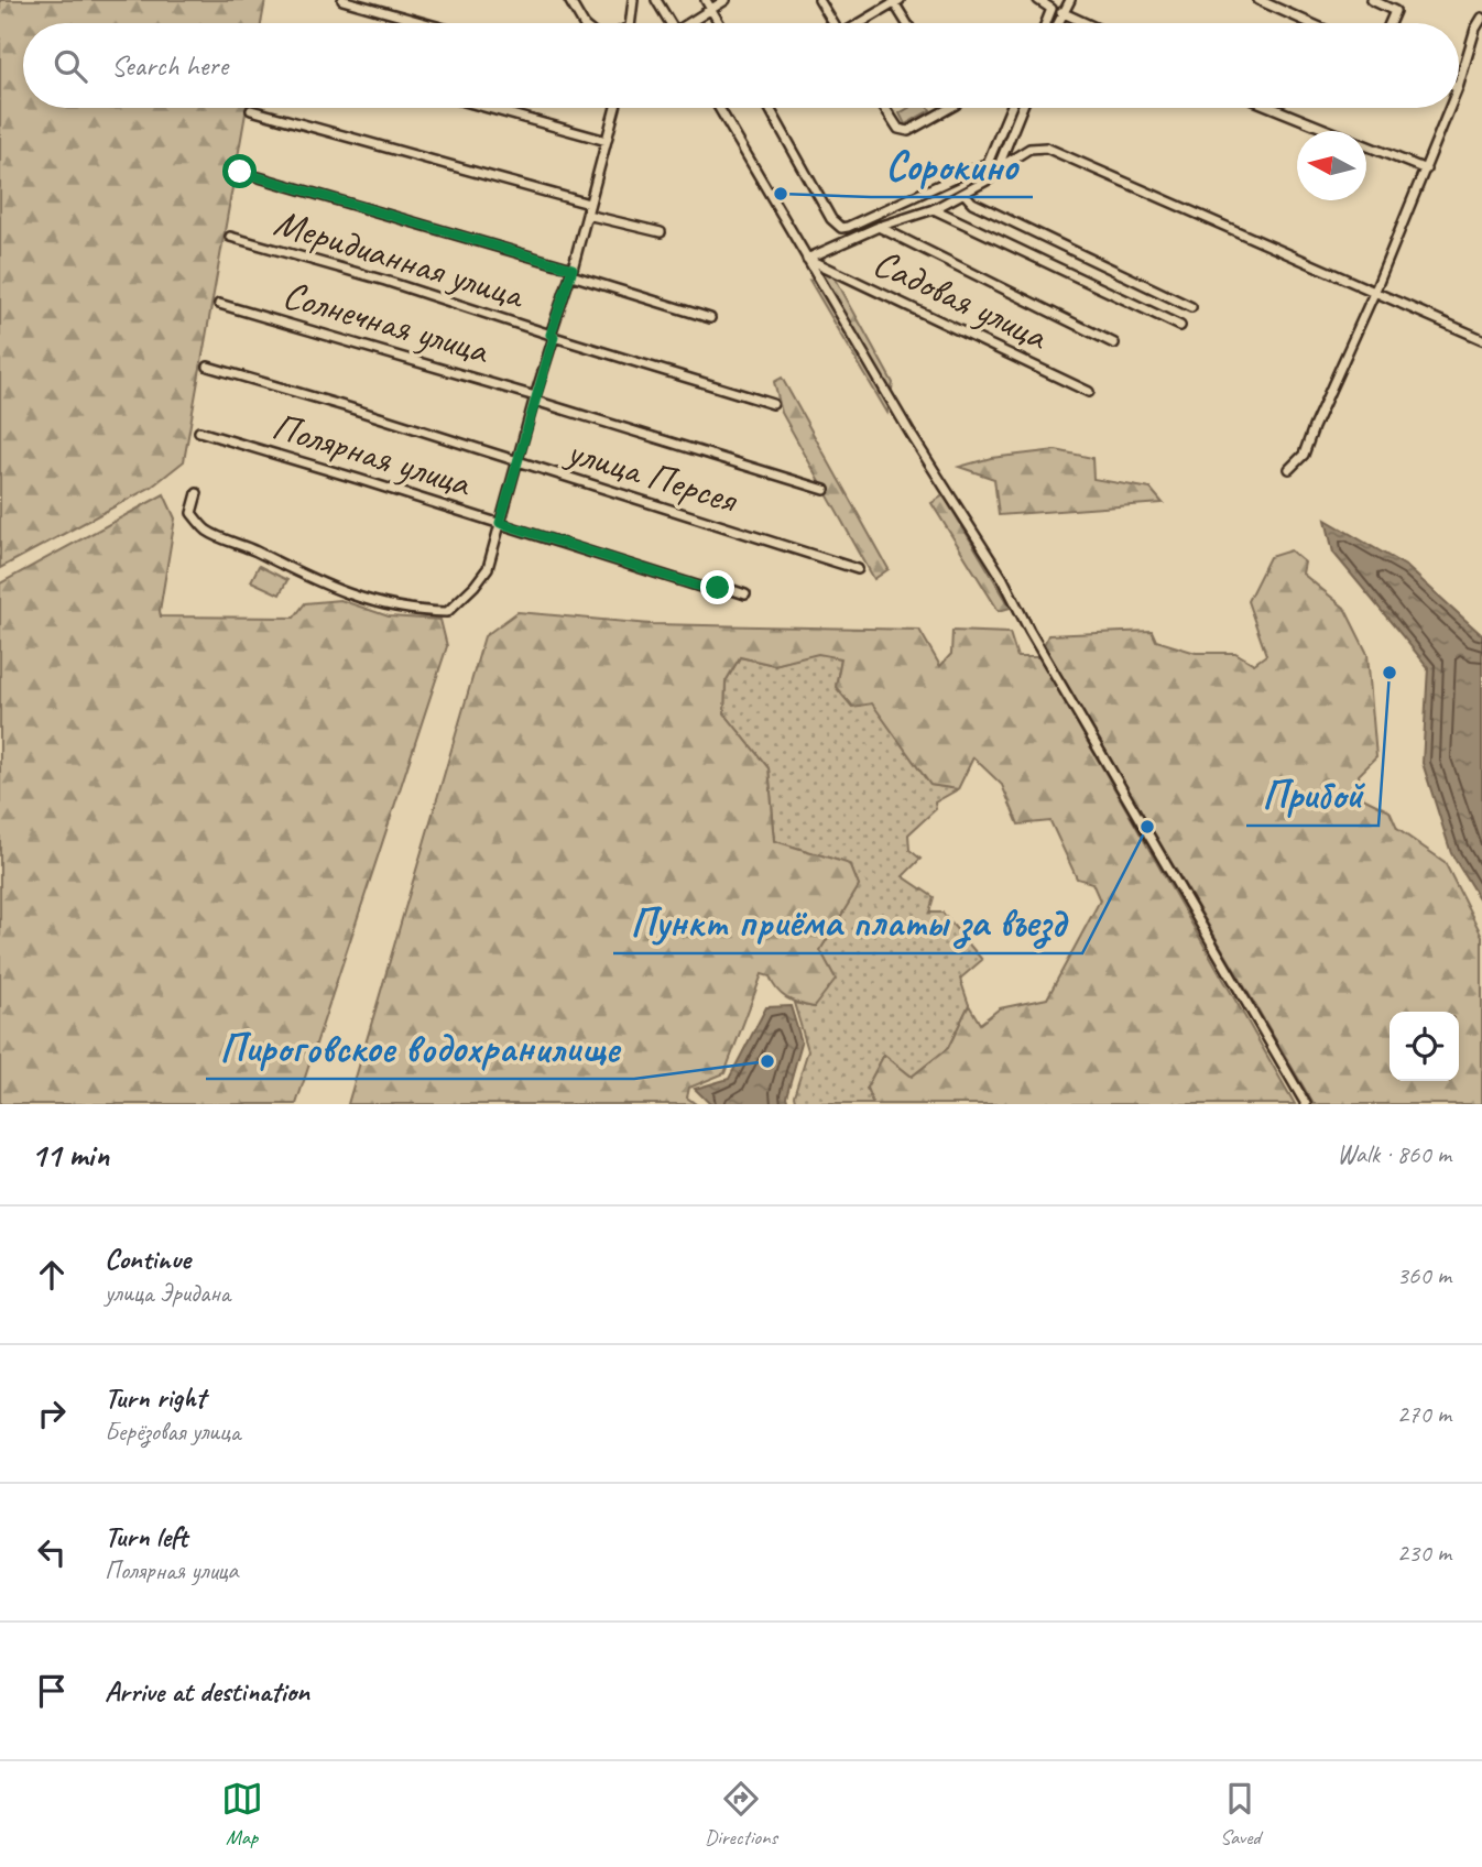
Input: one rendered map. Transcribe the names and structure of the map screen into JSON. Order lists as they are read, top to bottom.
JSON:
{
  "streets": {
    "street": [
      "Меридианная улица",
      "Садовая улица",
      "Солнечная улица",
      "Полярная улица",
      "улица Персея"
    ]
  },
  "places": [
    "Сорокино",
    "Прибой",
    "Пункт приёма платы за въезд",
    "Пироговское водохранилище"
  ],
  "north": "left",
  "page": {
    "search": "Search here",
    "heading": ["11 min", "Walk · 860 m"],
    "list": [
      ["Continue", "улица Эридана", "360 m"],
      ["Turn right", "Берёзовая улица", "270 m"],
      ["Turn left", "Полярная улица", "230 m"],
      "Arrive at destination"
    ],
    "nav": ["Map", "Directions", "Saved"]
  }
}
